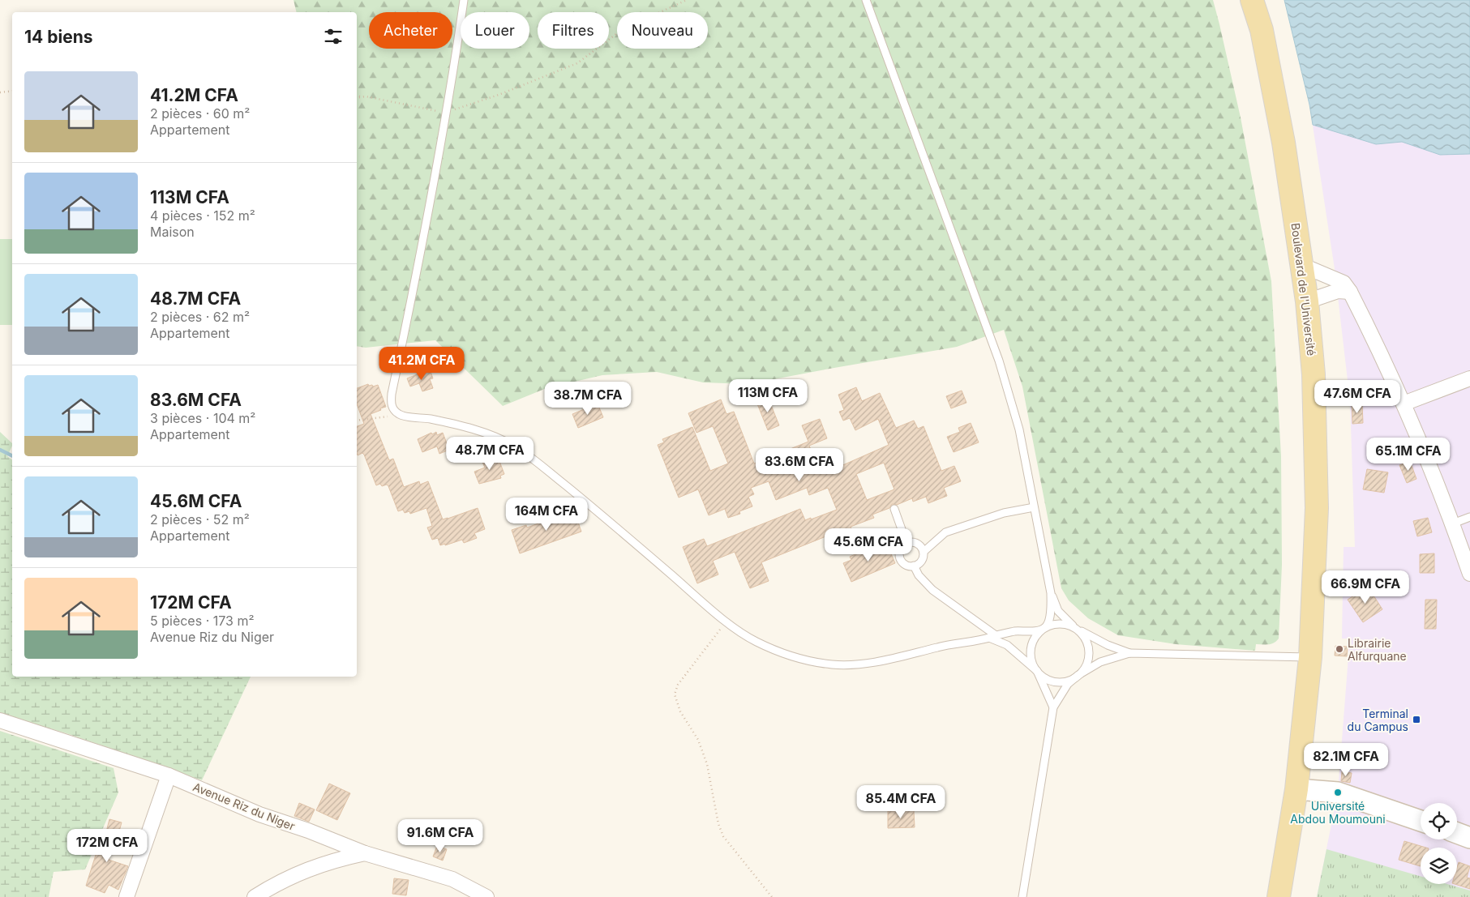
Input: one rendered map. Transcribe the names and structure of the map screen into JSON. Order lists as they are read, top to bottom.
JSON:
{
  "streets": {
    "main road": ["Boulevard de l'Université"],
    "street": ["Avenue Riz du Niger"]
  },
  "places": {
    "other": ["Librairie Alfurquane", "Université Abdou Moumouni"],
    "transit": ["Terminal du Campus"]
  },
  "page": {
    "chip": [
      "Acheter",
      "Louer",
      "Filtres",
      "Nouveau"
    ],
    "heading": "14 biens",
    "list": [
      {
        "name": "41.2M CFA",
        "note": "2 pièces · 60 m² · Appartement"
      },
      {
        "name": "113M CFA",
        "note": "4 pièces · 152 m² · Maison"
      },
      {
        "name": "48.7M CFA",
        "note": "2 pièces · 62 m² · Appartement"
      },
      {
        "name": "83.6M CFA",
        "note": "3 pièces · 104 m² · Appartement"
      },
      {
        "name": "45.6M CFA",
        "note": "2 pièces · 52 m² · Appartement"
      },
      {
        "name": "172M CFA",
        "note": "5 pièces · 173 m² · Avenue Riz du Niger"
      }
    ],
    "price": [
      "41.2M CFA",
      "113M CFA",
      "47.6M CFA",
      "38.7M CFA",
      "48.7M CFA",
      "65.1M CFA",
      "83.6M CFA",
      "164M CFA",
      "45.6M CFA",
      "66.9M CFA",
      "82.1M CFA",
      "85.4M CFA",
      "91.6M CFA",
      "172M CFA"
    ]
  }
}
